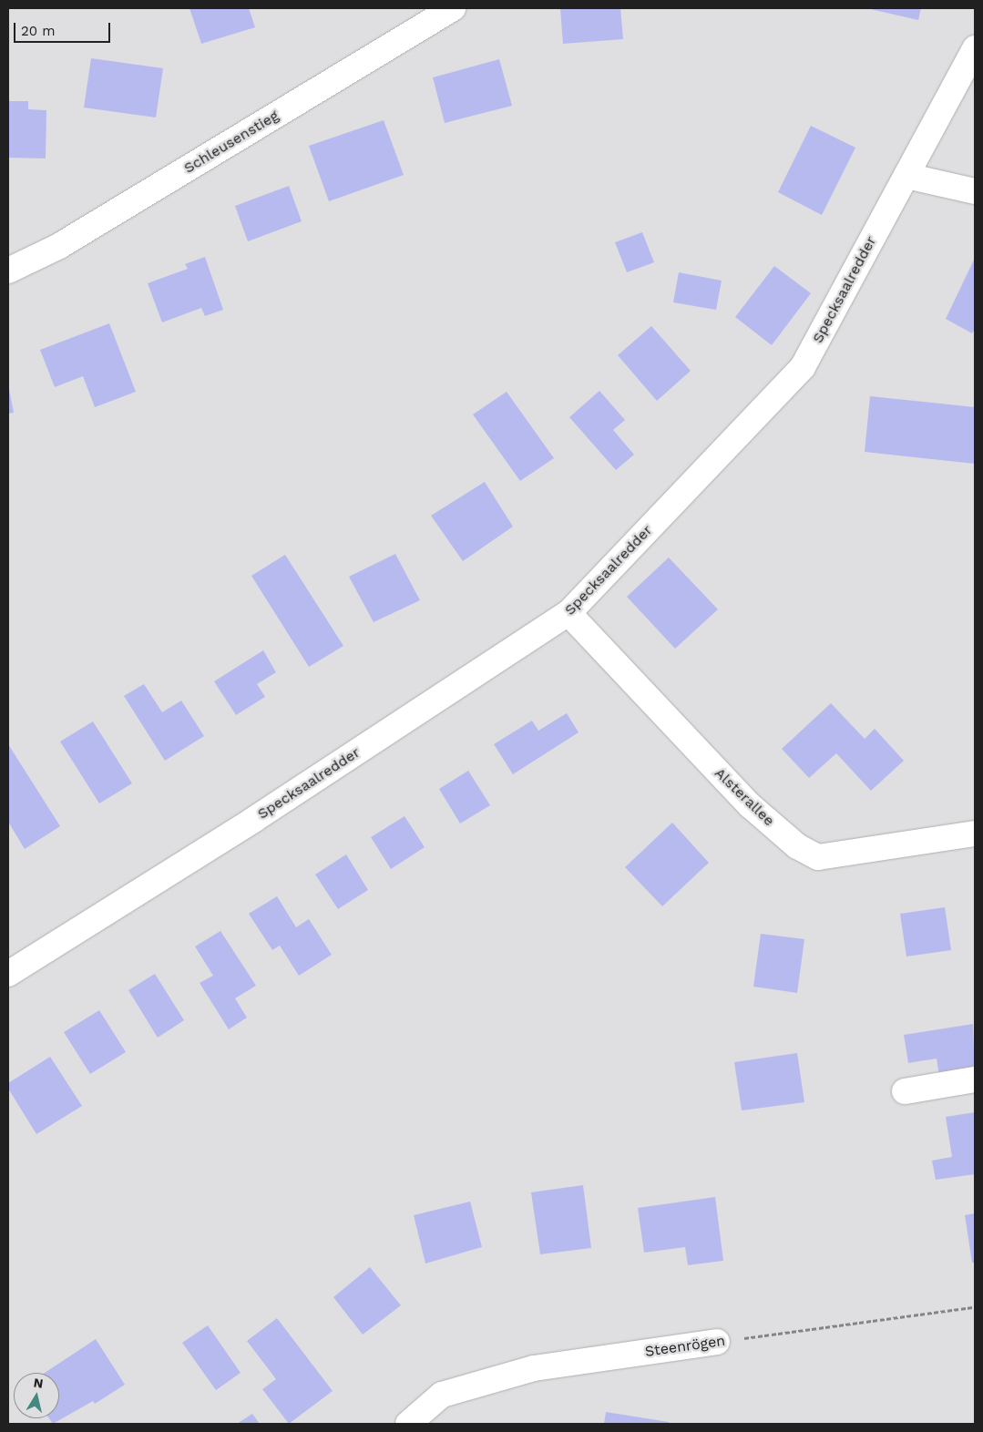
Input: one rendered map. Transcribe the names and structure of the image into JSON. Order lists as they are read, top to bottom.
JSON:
{
  "streets": {
    "street": [
      "Schleusenstieg",
      "Specksaalredder",
      "Alsterallee",
      "Steenrögen"
    ]
  },
  "crossings": [
    ["Specksaalredder", "Alsterallee"]
  ],
  "scale_bar": "20 m",
  "north": "top"
}
